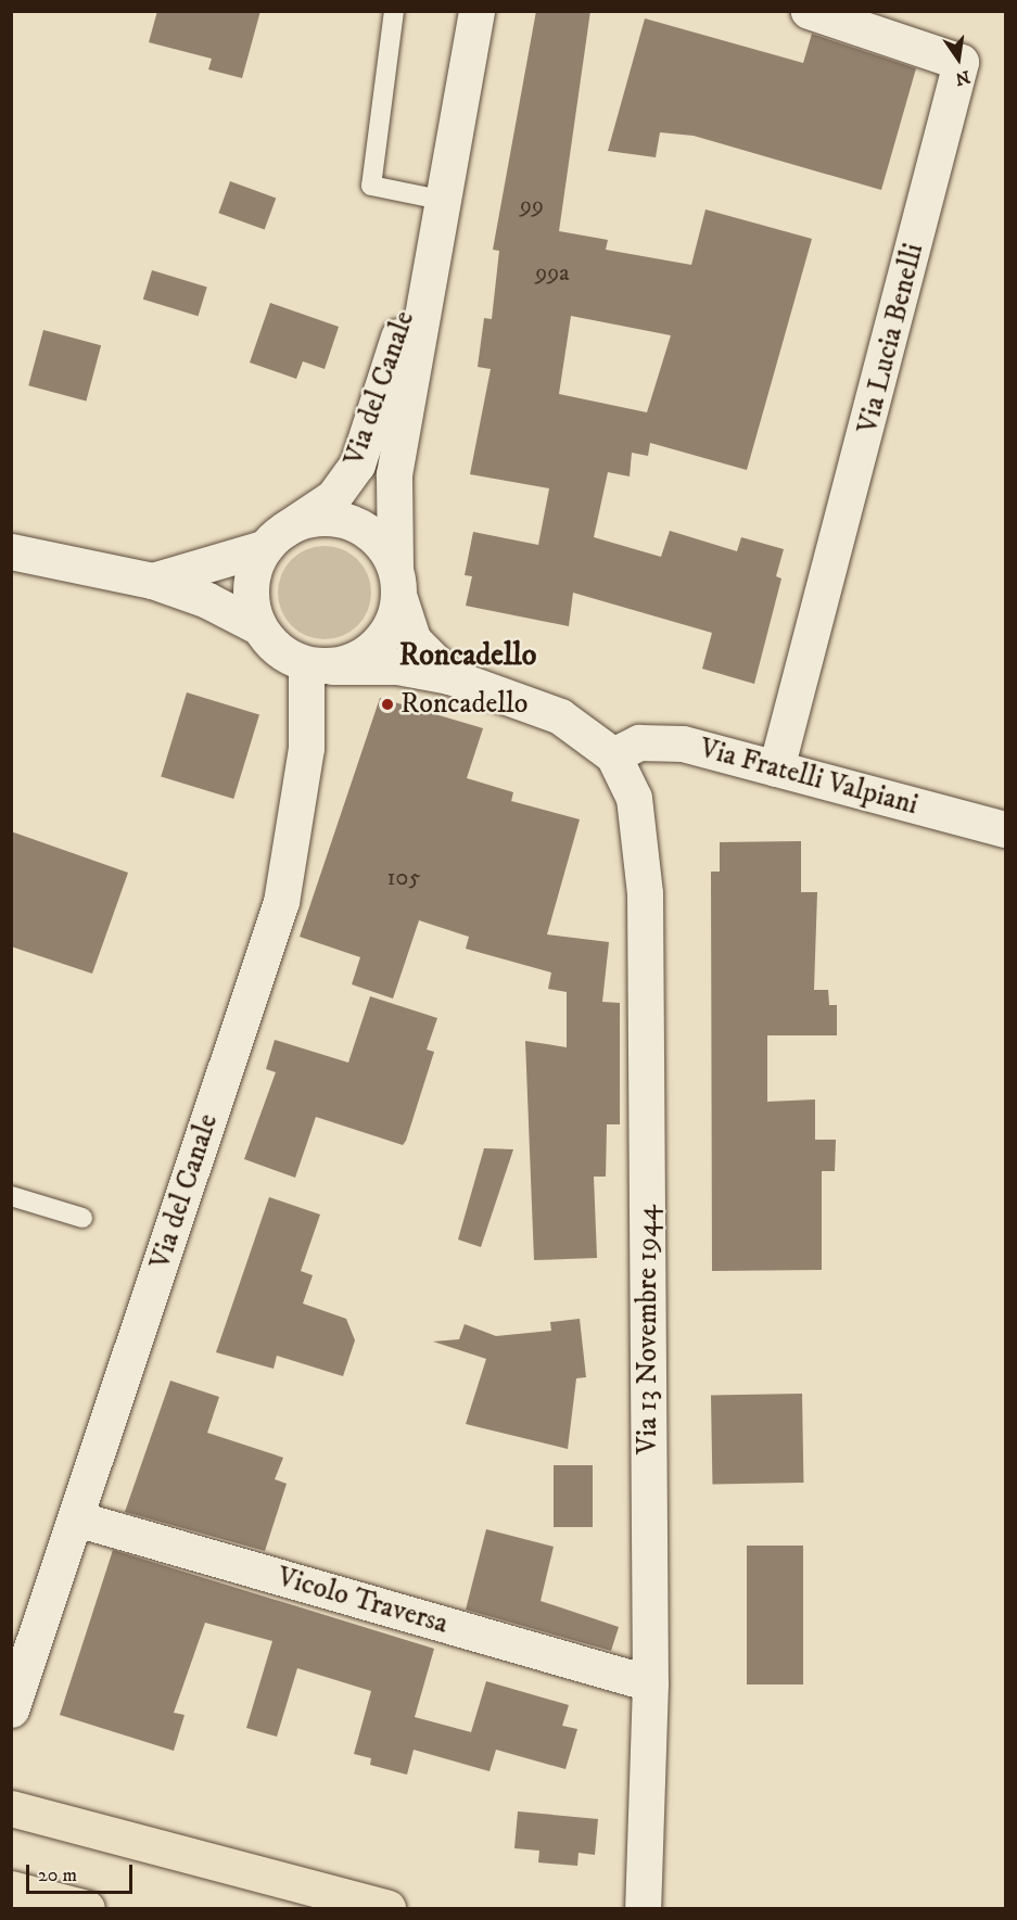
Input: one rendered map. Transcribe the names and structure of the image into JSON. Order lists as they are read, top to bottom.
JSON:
{
  "streets": {
    "street": [
      "Via Lucia Benelli",
      "Via del Canale",
      "Via Fratelli Valpiani",
      "Via 13 Novembre 1944",
      "Vicolo Traversa"
    ]
  },
  "crossings": [
    ["Via Lucia Benelli", "Via Fratelli Valpiani"],
    ["Via del Canale", "Vicolo Traversa"],
    ["Via Fratelli Valpiani", "Via 13 Novembre 1944"],
    ["Via 13 Novembre 1944", "Vicolo Traversa"]
  ],
  "districts": ["Roncadello"],
  "places": ["Roncadello"],
  "house_numbers": ["99", "99a", "105"],
  "scale_bar": "20 m",
  "north": "bottom"
}
